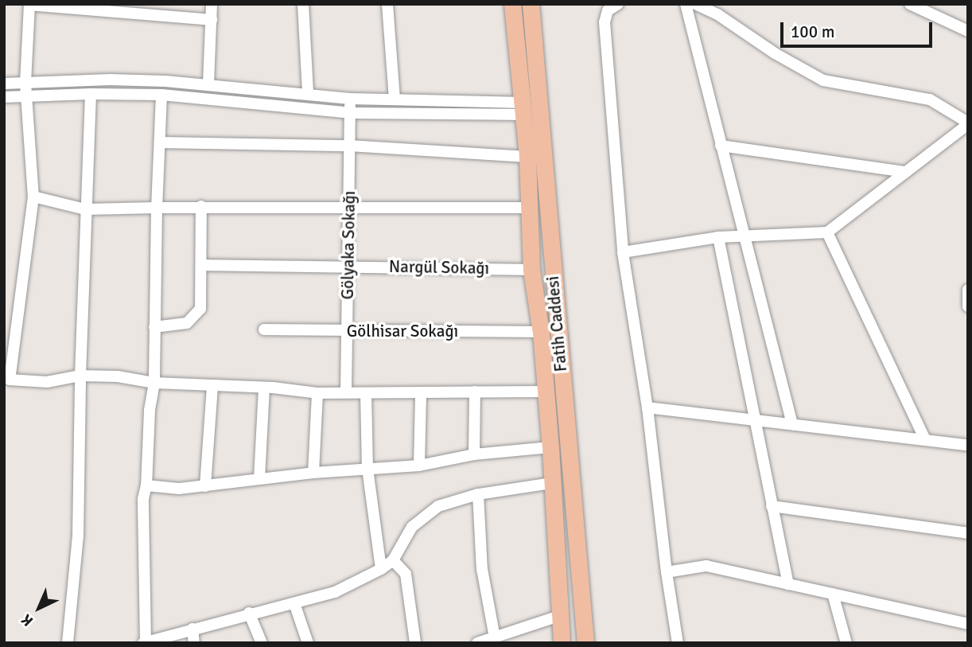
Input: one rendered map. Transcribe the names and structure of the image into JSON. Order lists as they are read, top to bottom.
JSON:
{
  "streets": {
    "main road": ["Fatih Caddesi"],
    "street": ["Gölyaka Sokağı", "Nargül Sokağı", "Gölhisar Sokağı"]
  },
  "crossings": [
    ["Gölyaka Sokağı", "Nargül Sokağı"],
    ["Gölyaka Sokağı", "Gölhisar Sokağı"],
    ["Nargül Sokağı", "Fatih Caddesi"],
    ["Fatih Caddesi", "Gölhisar Sokağı"]
  ],
  "scale_bar": "100 m",
  "north": "bottom left"
}
